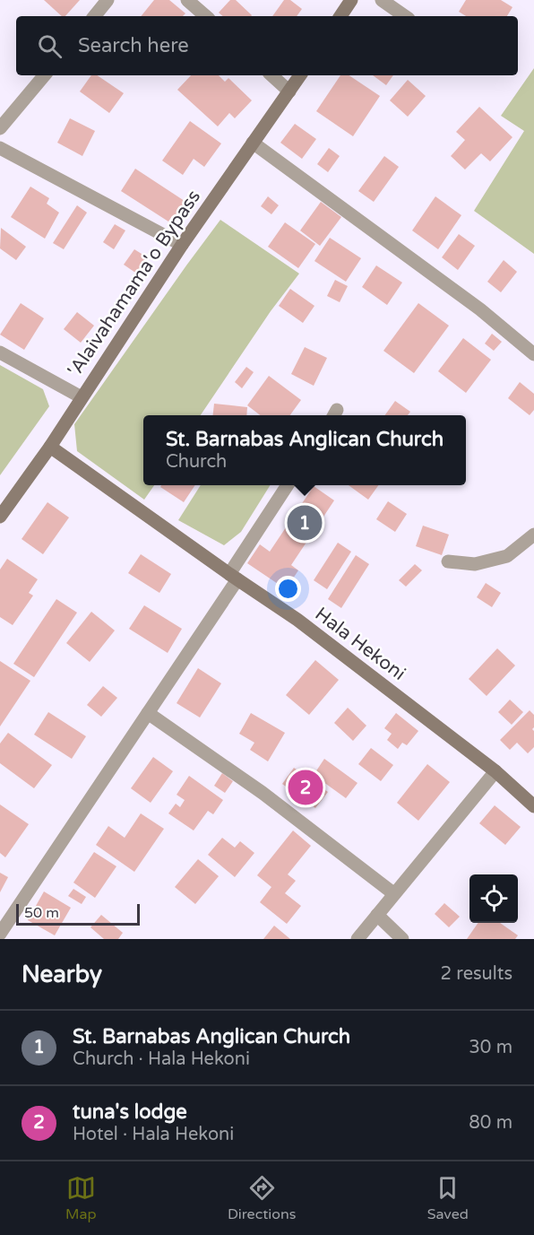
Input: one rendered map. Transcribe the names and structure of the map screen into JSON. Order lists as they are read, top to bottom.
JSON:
{
  "streets": {
    "street": ["'Alaivahamama'o Bypass", "Hala Hekoni"]
  },
  "crossings": [
    ["'Alaivahamama'o Bypass", "Hala Hekoni"]
  ],
  "scale_bar": "50 m",
  "page": {
    "search": "Search here",
    "popup": ["St. Barnabas Anglican Church", "Church"],
    "pins": ["1", "2"],
    "scale": "50 m",
    "heading": ["Nearby", "2 results"],
    "list": [
      {
        "mark": "1",
        "name": "St. Barnabas Anglican Church",
        "note": "Church · Hala Hekoni",
        "value": "30 m"
      },
      {
        "mark": "2",
        "name": "tuna's lodge",
        "note": "Hotel · Hala Hekoni",
        "value": "80 m"
      }
    ],
    "nav": ["Map", "Directions", "Saved"]
  }
}
